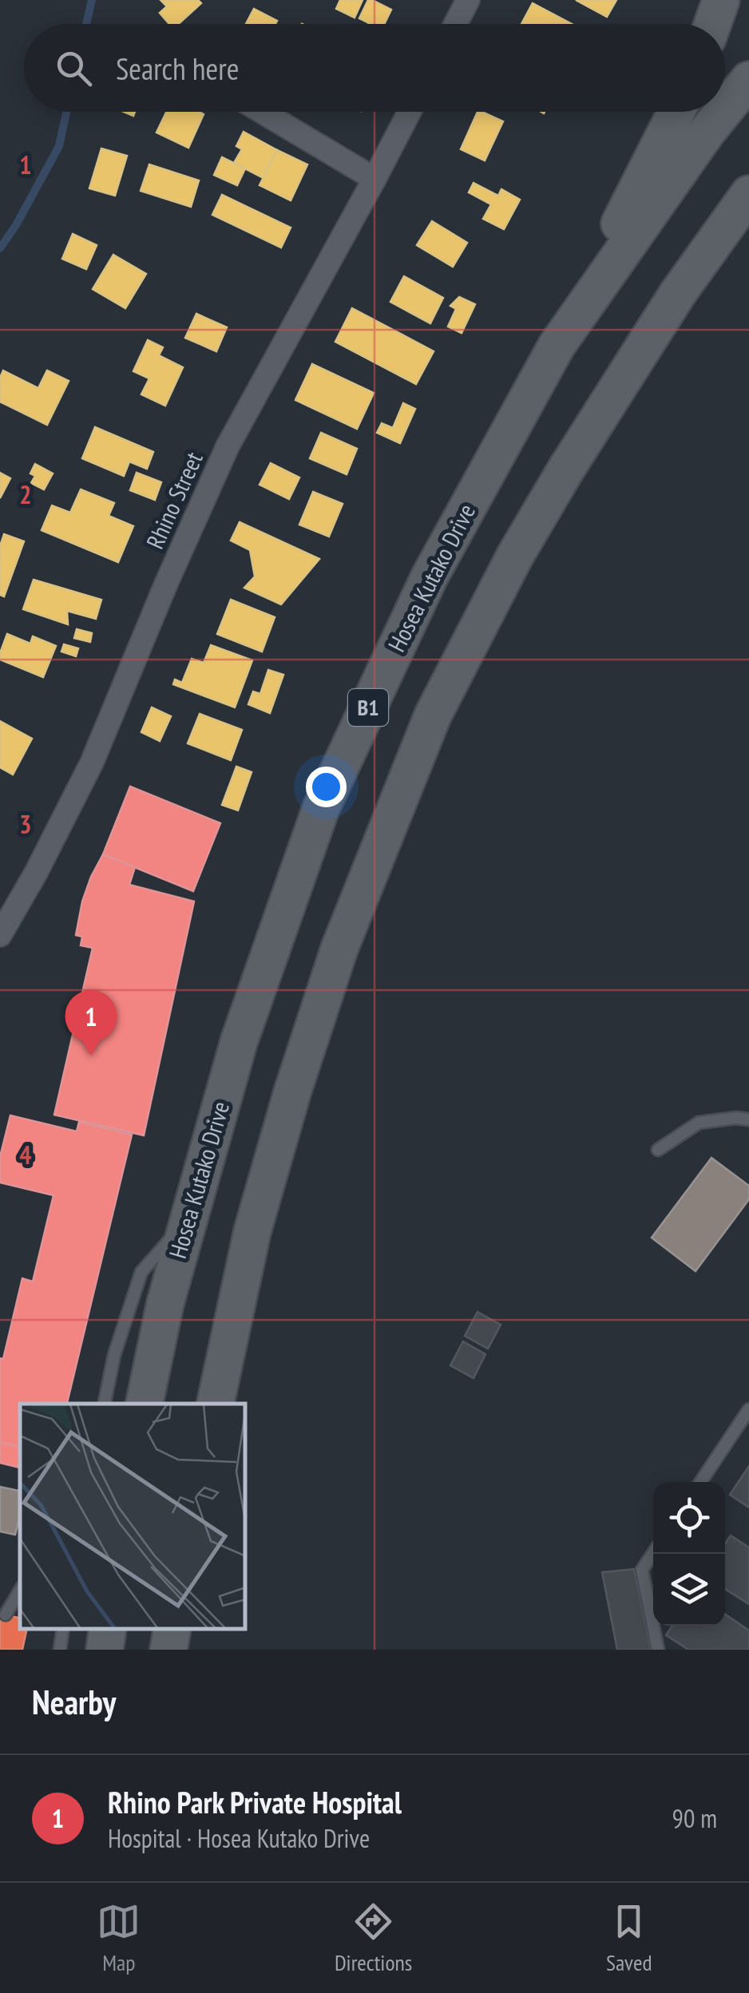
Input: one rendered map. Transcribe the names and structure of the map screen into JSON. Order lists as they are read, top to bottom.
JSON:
{
  "streets": {
    "main road": ["Hosea Kutako Drive", "B1"],
    "street": ["Rhino Street"]
  },
  "page": {
    "search": "Search here",
    "pins": "1",
    "heading": "Nearby",
    "list": [
      {
        "mark": "1",
        "name": "Rhino Park Private Hospital",
        "note": "Hospital · Hosea Kutako Drive",
        "value": "90 m"
      }
    ],
    "nav": ["Map", "Directions", "Saved"]
  },
  "grid": {
    "rows": [
      "1",
      "2",
      "3",
      "4"
    ]
  }
}
